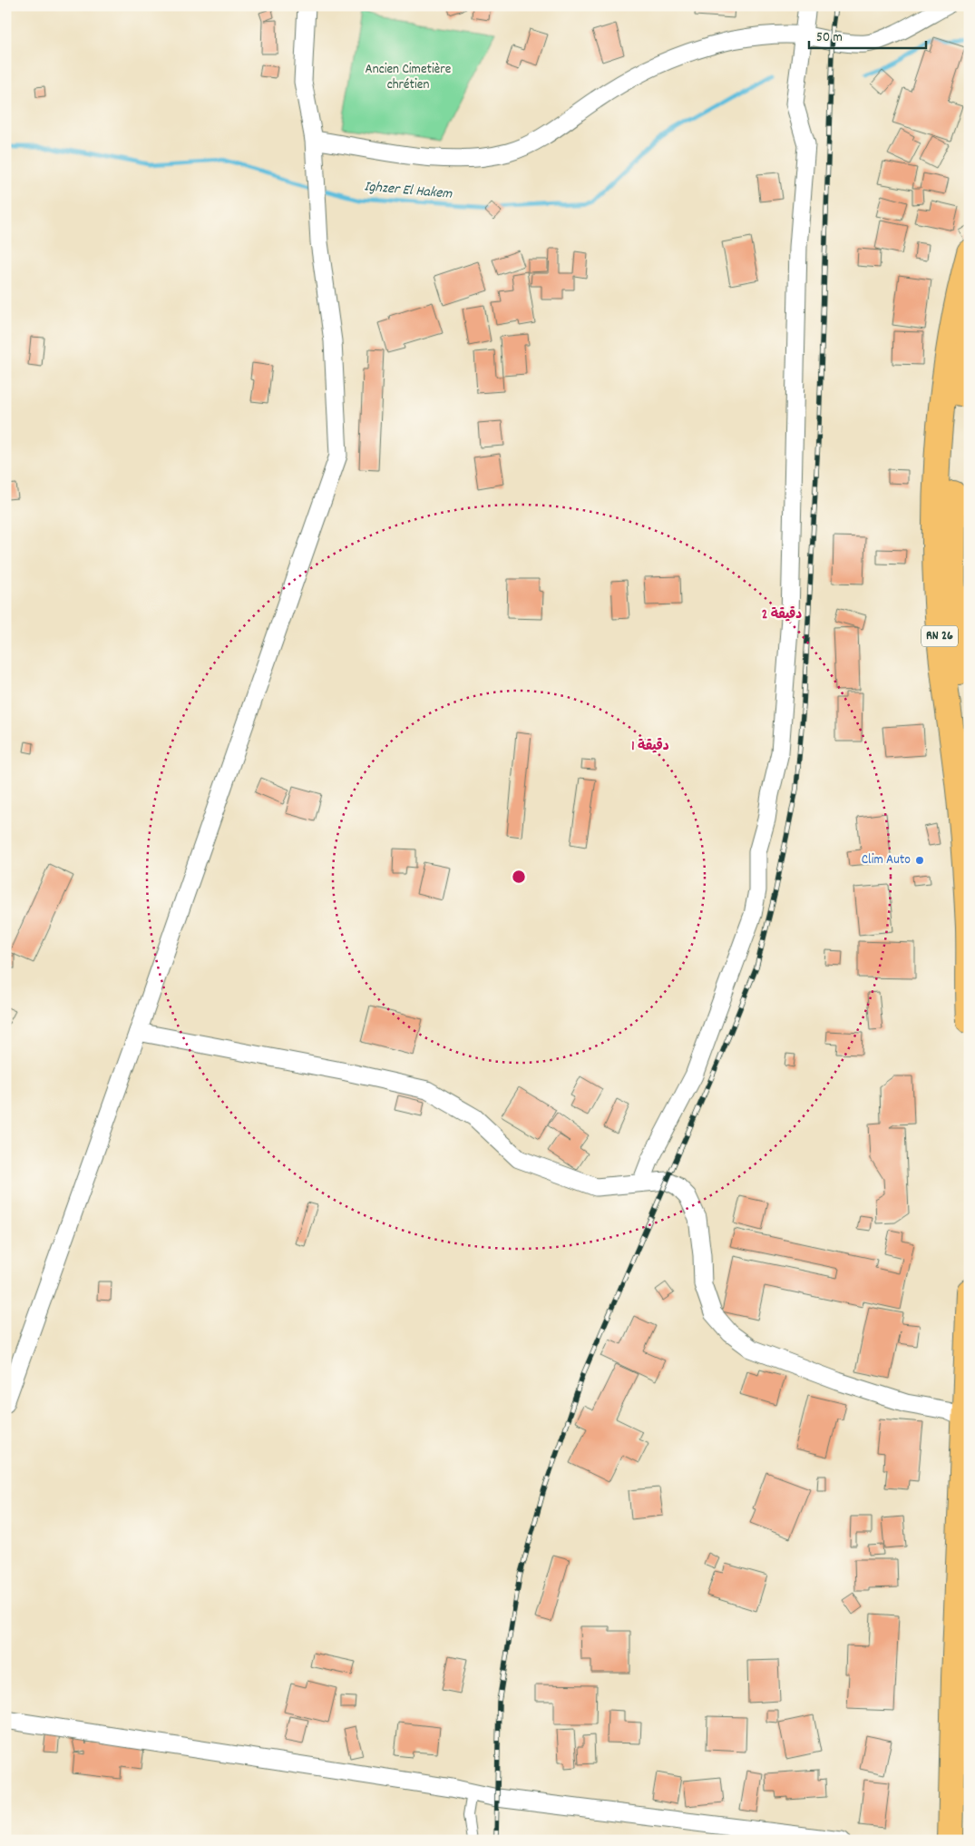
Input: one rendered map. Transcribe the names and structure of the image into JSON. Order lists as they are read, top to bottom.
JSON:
{
  "streets": {
    "main road": ["RN 26"]
  },
  "water": ["Ighzer El Hakem"],
  "parks": ["Ancien Cimetière chrétien"],
  "places": ["Clim Auto"],
  "scale_bar": "50 m",
  "rings": ["2 دقيقة", "1 دقيقة"]
}
